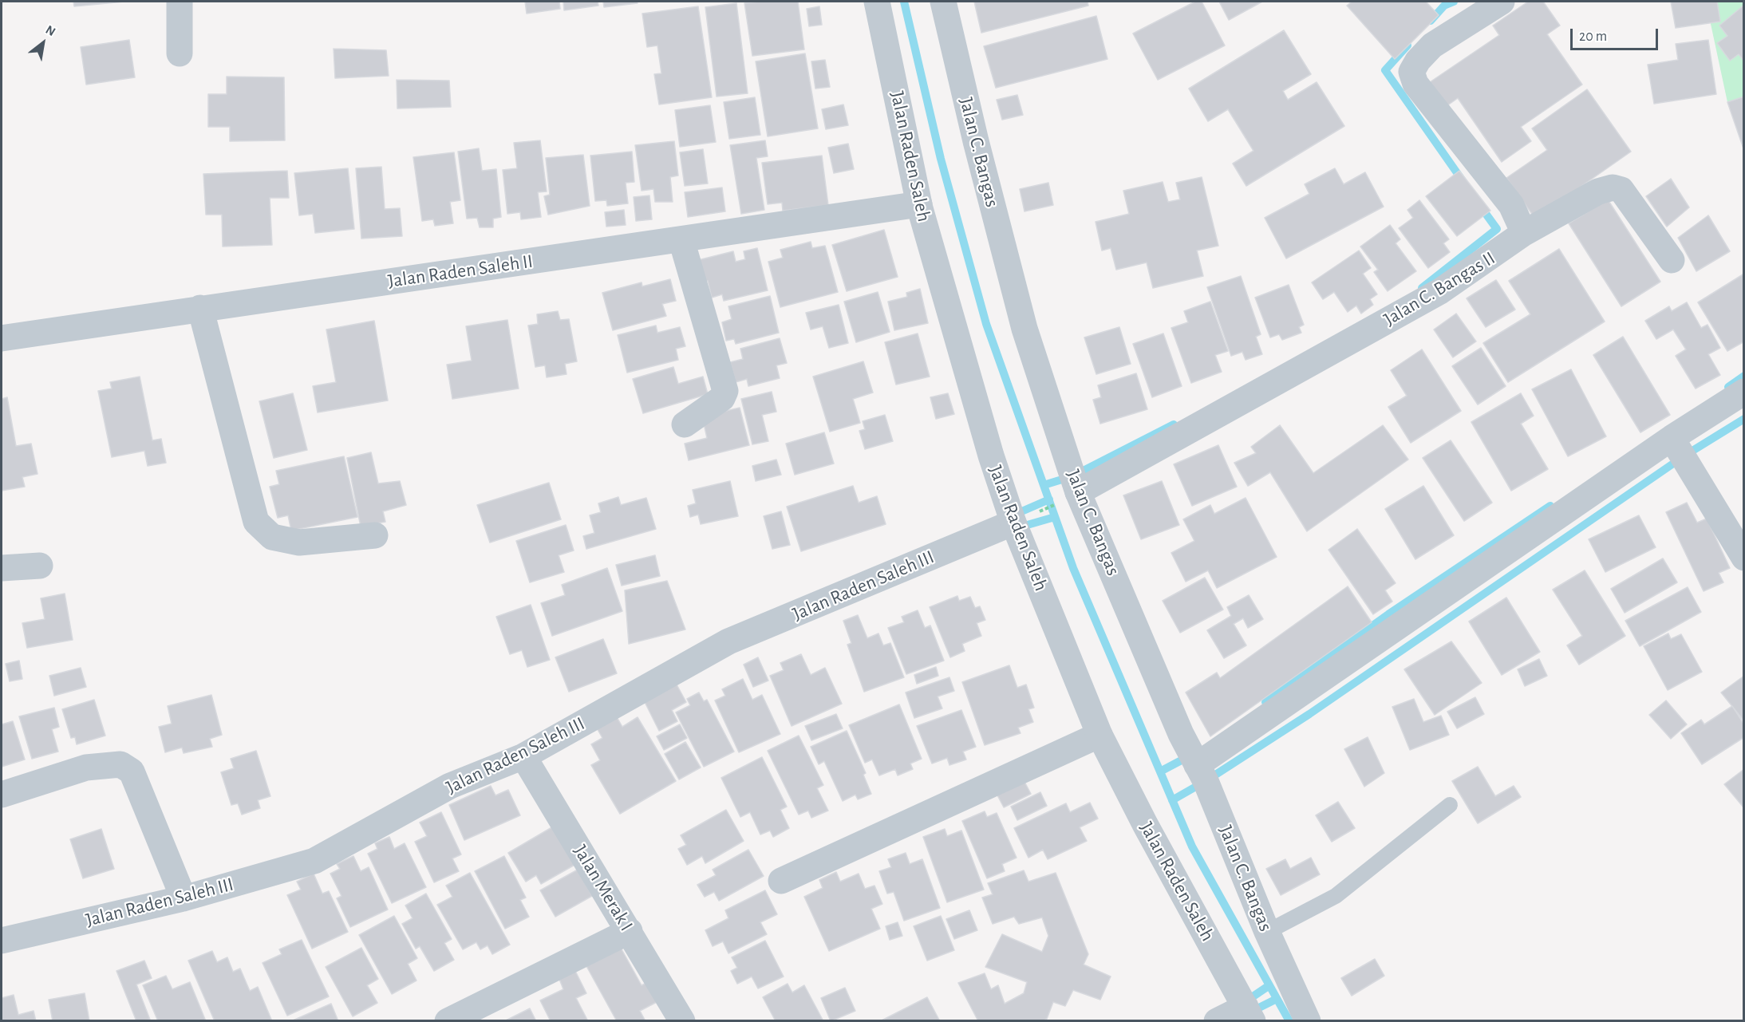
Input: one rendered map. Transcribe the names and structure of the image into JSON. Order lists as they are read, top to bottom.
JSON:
{
  "streets": {
    "street": [
      "Jalan C. Bangas",
      "Jalan Raden Saleh",
      "Jalan Raden Saleh II",
      "Jalan C. Bangas II",
      "Jalan Raden Saleh III",
      "Jalan Merak I"
    ]
  },
  "crossings": [
    ["Jalan C. Bangas", "Jalan C. Bangas II"],
    ["Jalan Raden Saleh", "Jalan Raden Saleh II"],
    ["Jalan Raden Saleh", "Jalan Raden Saleh III"],
    ["Jalan Raden Saleh III", "Jalan Merak I"]
  ],
  "scale_bar": "20 m",
  "north": "top right"
}
